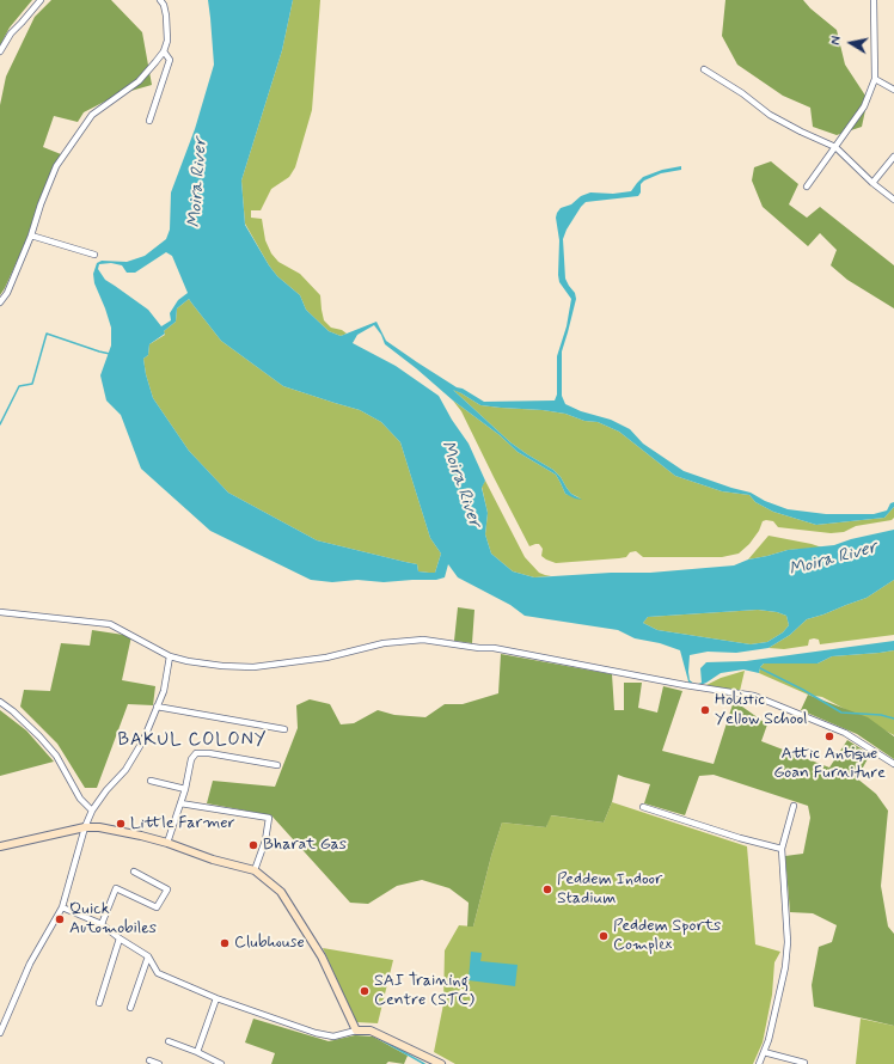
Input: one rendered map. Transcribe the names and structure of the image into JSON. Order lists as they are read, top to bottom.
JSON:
{
  "districts": ["BAKUL COLONY"],
  "water": ["Moira River"],
  "places": [
    "Holistic Yellow School",
    "Attic Antique Goan Furniture",
    "Little Farmer",
    "Bharat Gas",
    "Peddem Indoor Stadium",
    "Quick Automobiles",
    "Peddem Sports Complex",
    "Clubhouse",
    "SAI Training Centre (STC)"
  ],
  "north": "left"
}
